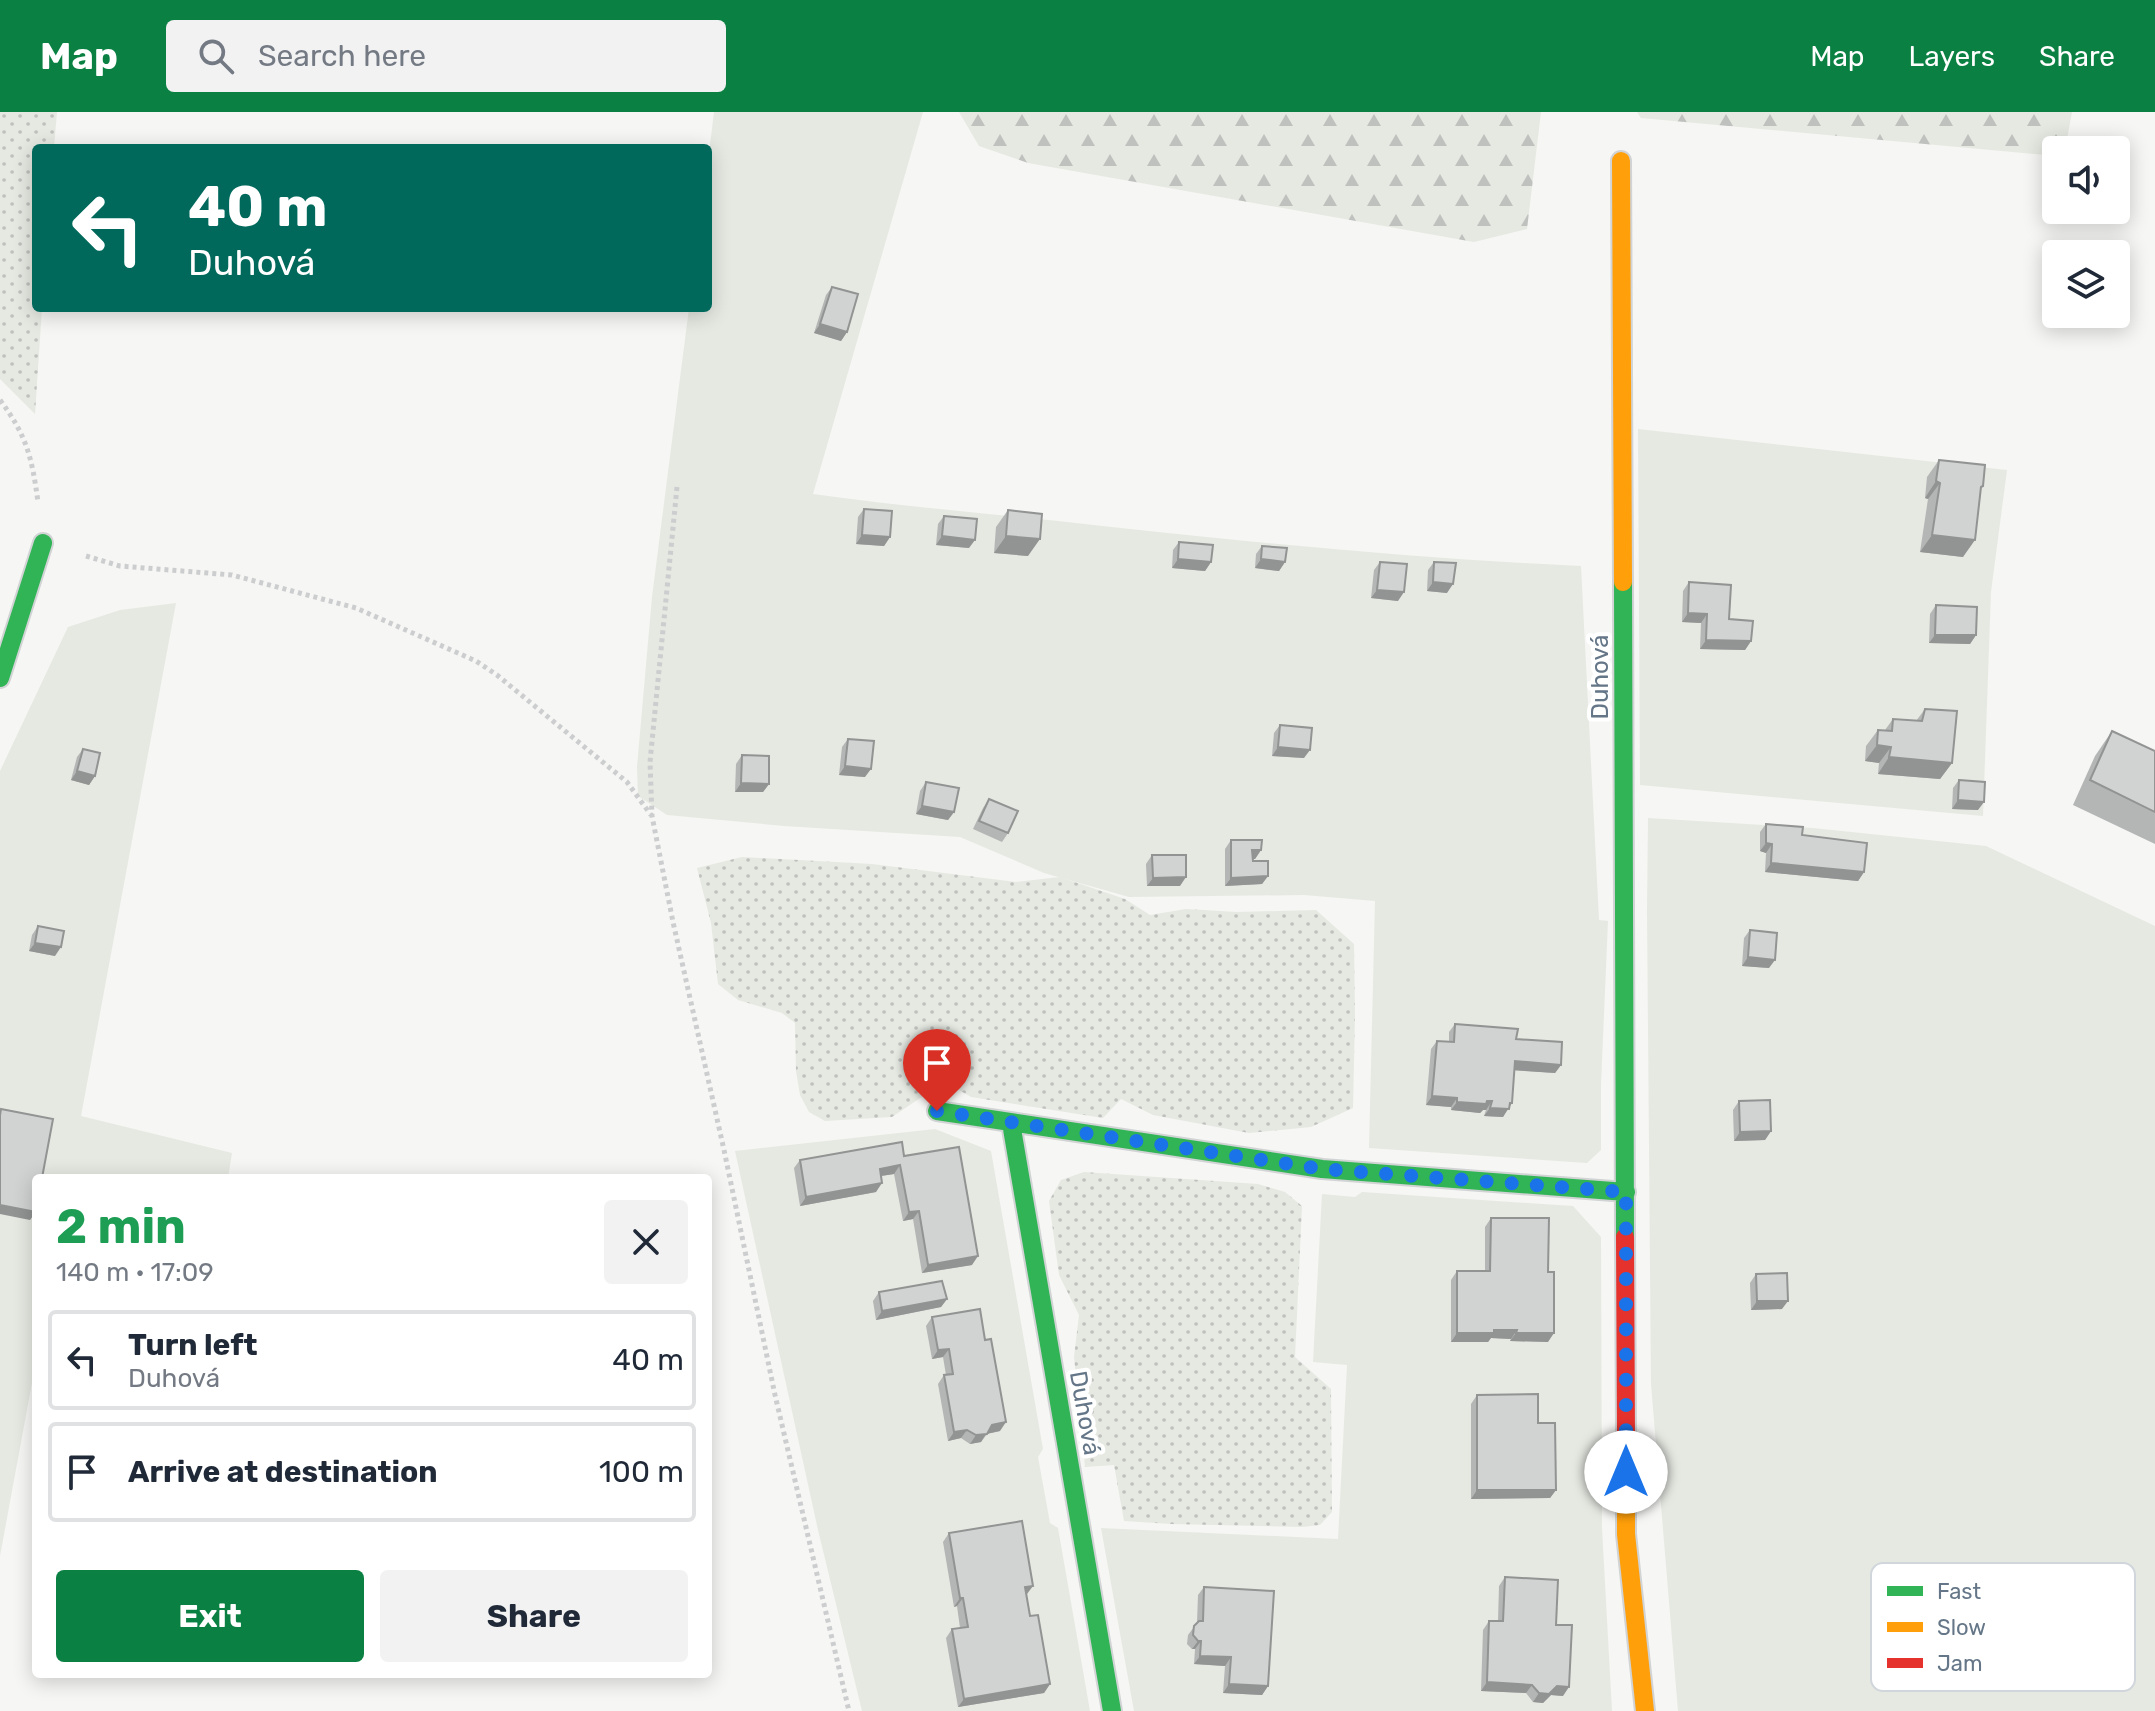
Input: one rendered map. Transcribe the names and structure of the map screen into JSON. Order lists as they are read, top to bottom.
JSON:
{
  "streets": {
    "street": ["Duhová"]
  },
  "legend": ["Fast", "Slow", "Jam"],
  "page": {
    "header": "Map",
    "search": "Search here",
    "nav": ["Map", "Layers", "Share"],
    "turn": ["40 m", "Duhová"],
    "heading": ["2 min", "140 m · 17:09"],
    "list": [
      {
        "name": "Turn left",
        "note": "Duhová",
        "value": "40 m"
      },
      {
        "name": "Arrive at destination",
        "value": "100 m"
      }
    ],
    "buttons": ["Exit", "Share"]
  }
}
